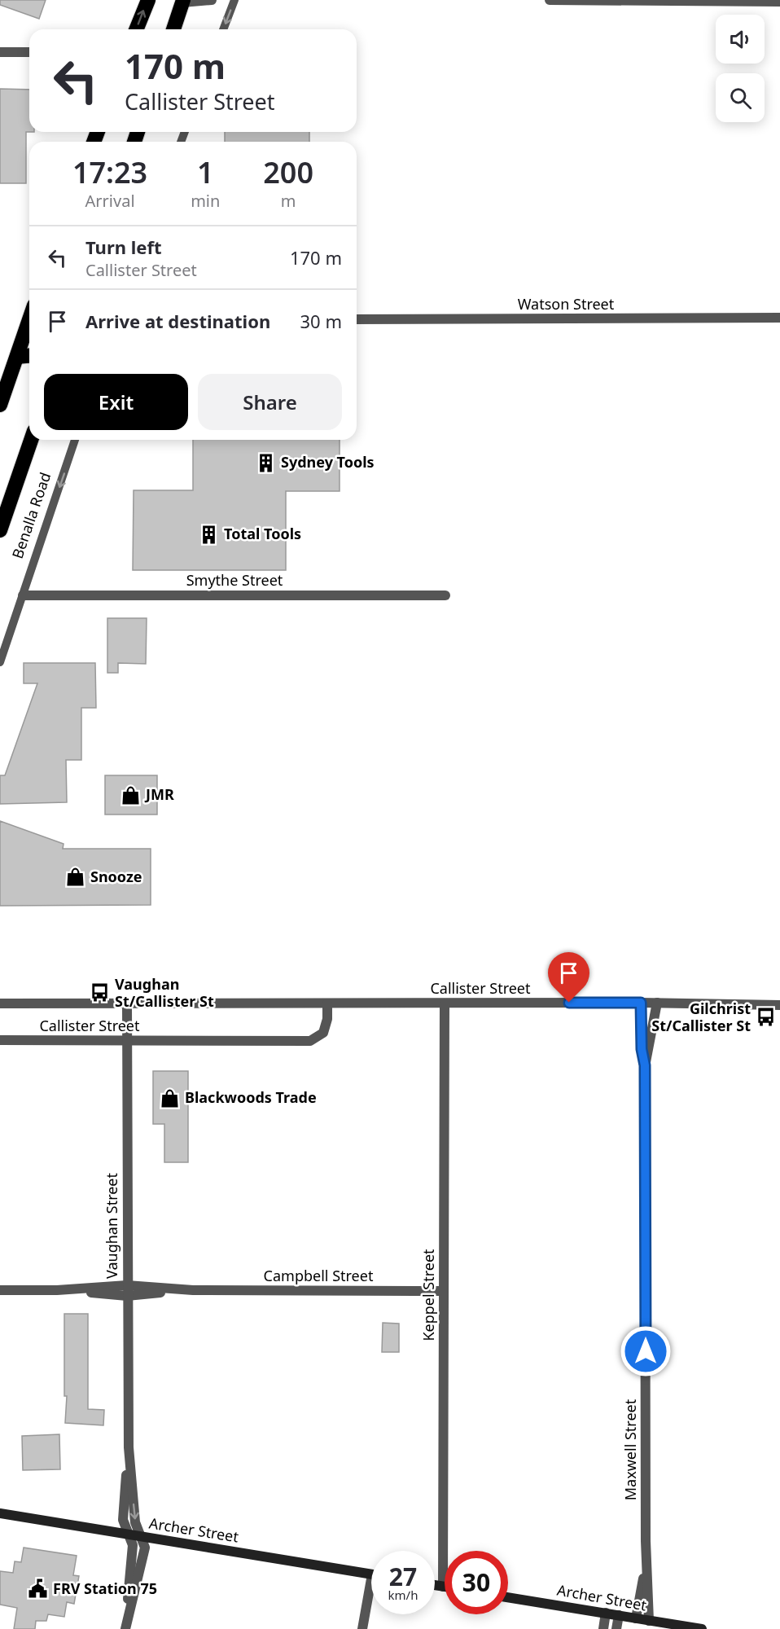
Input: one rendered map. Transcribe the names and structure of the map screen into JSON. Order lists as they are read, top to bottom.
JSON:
{
  "streets": {
    "highway": ["Benalla Road"],
    "main road": ["Archer Street"],
    "street": [
      "Watson Street",
      "Smythe Street",
      "Callister Street",
      "Vaughan Street",
      "Campbell Street",
      "Keppel Street",
      "Maxwell Street"
    ]
  },
  "crossings": [
    ["Benalla Road", "Smythe Street"],
    ["Callister Street", "Vaughan Street"],
    ["Callister Street", "Keppel Street"],
    ["Callister Street", "Maxwell Street"],
    ["Vaughan Street", "Campbell Street"],
    ["Vaughan Street", "Archer Street"],
    ["Campbell Street", "Keppel Street"],
    ["Maxwell Street", "Archer Street"]
  ],
  "places": {
    "building": ["Sydney Tools", "Total Tools"],
    "shop": ["JMR", "Snooze", "Blackwoods Trade"],
    "bus stop": ["Vaughan St/Callister St", "Gilchrist St/Callister St"],
    "public building": ["FRV Station 75"]
  },
  "page": {
    "turn": ["170 m", "Callister Street"],
    "eta": [
      "17:23",
      "Arrival",
      "1",
      "min",
      "200",
      "m"
    ],
    "list": [
      {
        "name": "Turn left",
        "note": "Callister Street",
        "value": "170 m"
      },
      {
        "name": "Arrive at destination",
        "value": "30 m"
      }
    ],
    "buttons": ["Exit", "Share"],
    "speed": "27 km/h",
    "limit": "30"
  }
}
